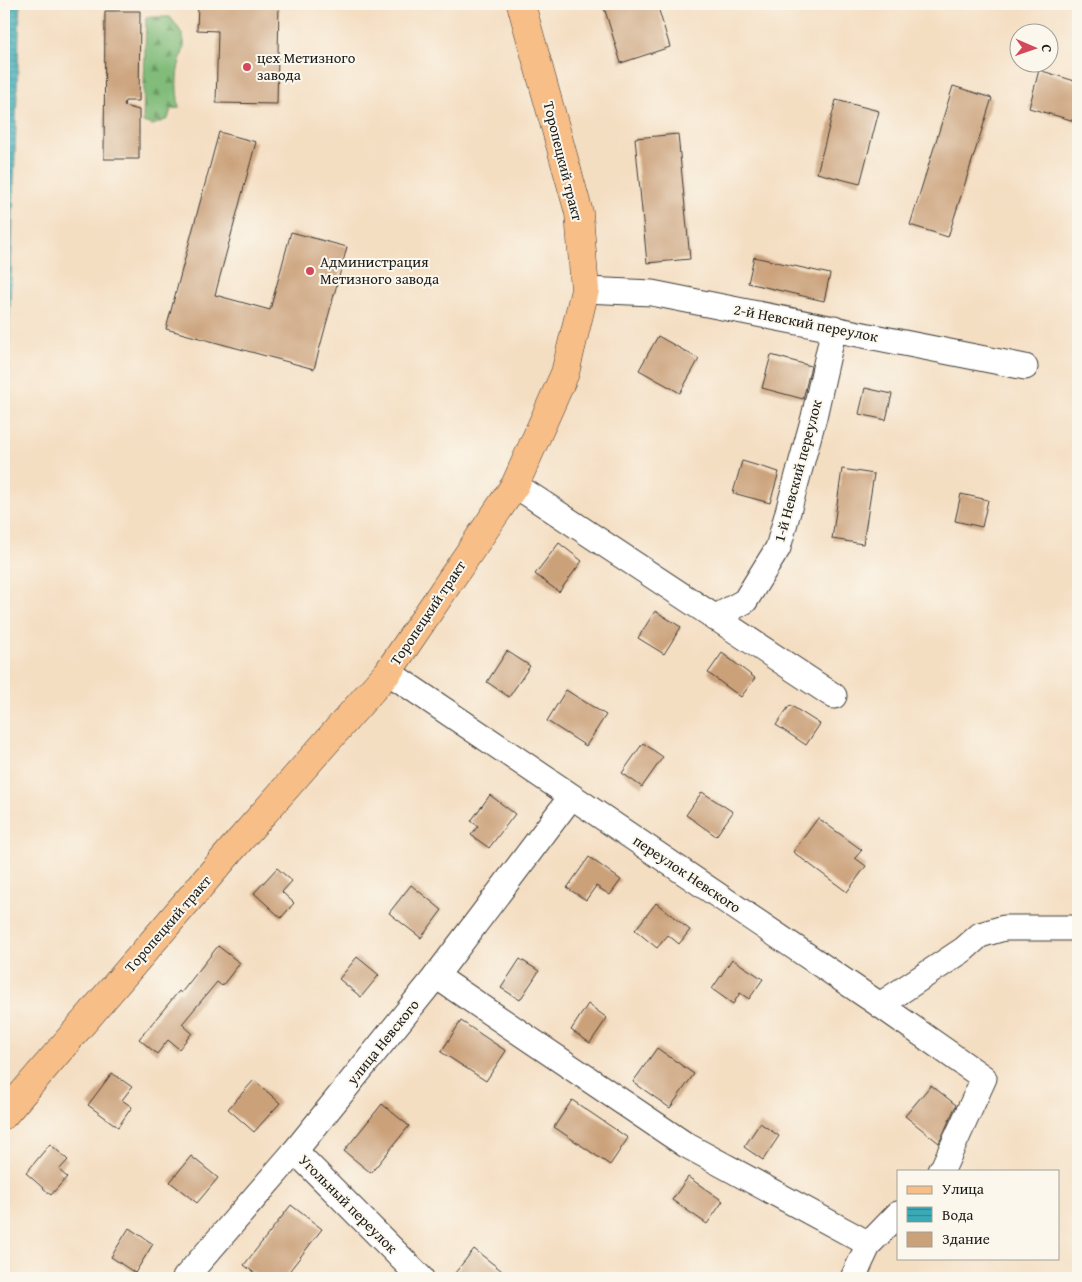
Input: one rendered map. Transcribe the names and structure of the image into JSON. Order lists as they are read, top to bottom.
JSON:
{
  "streets": {
    "main road": ["Торопецкий тракт"],
    "street": [
      "2-й Невский переулок",
      "1-й Невский переулок",
      "переулок Невского",
      "улица Невского",
      "Угольный переулок"
    ]
  },
  "crossings": [
    ["Торопецкий тракт", "2-й Невский переулок"],
    ["Торопецкий тракт", "переулок Невского"],
    ["2-й Невский переулок", "1-й Невский переулок"],
    ["переулок Невского", "улица Невского"],
    ["улица Невского", "Угольный переулок"]
  ],
  "places": ["цех Метизного завода", "Администрация Метизного завода"],
  "legend": ["Улица", "Вода", "Здание"],
  "north": "right"
}
